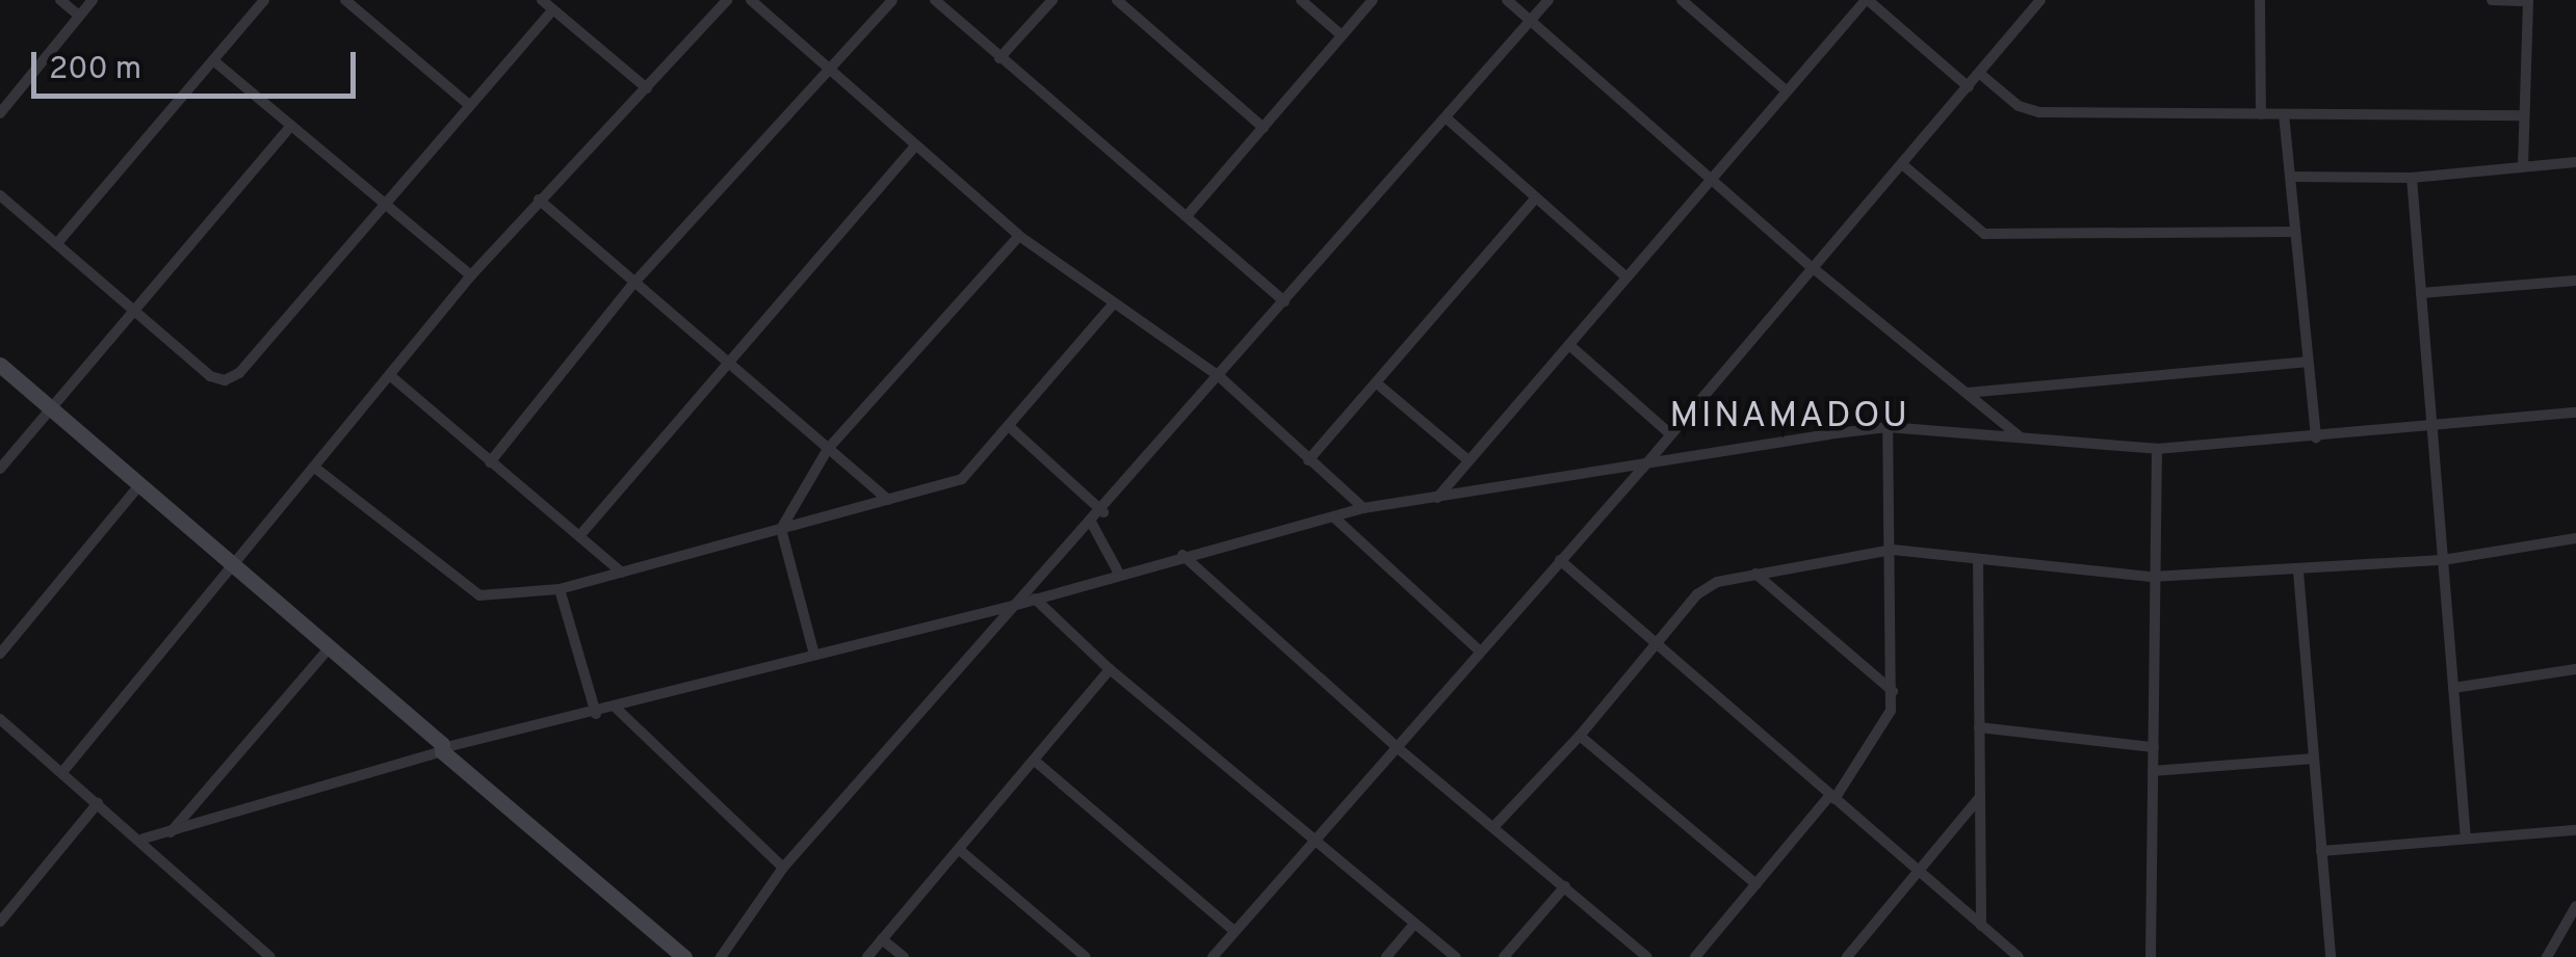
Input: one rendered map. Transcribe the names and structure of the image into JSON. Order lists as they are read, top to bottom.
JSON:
{
  "districts": ["MINAMADOU"],
  "scale_bar": "200 m"
}
